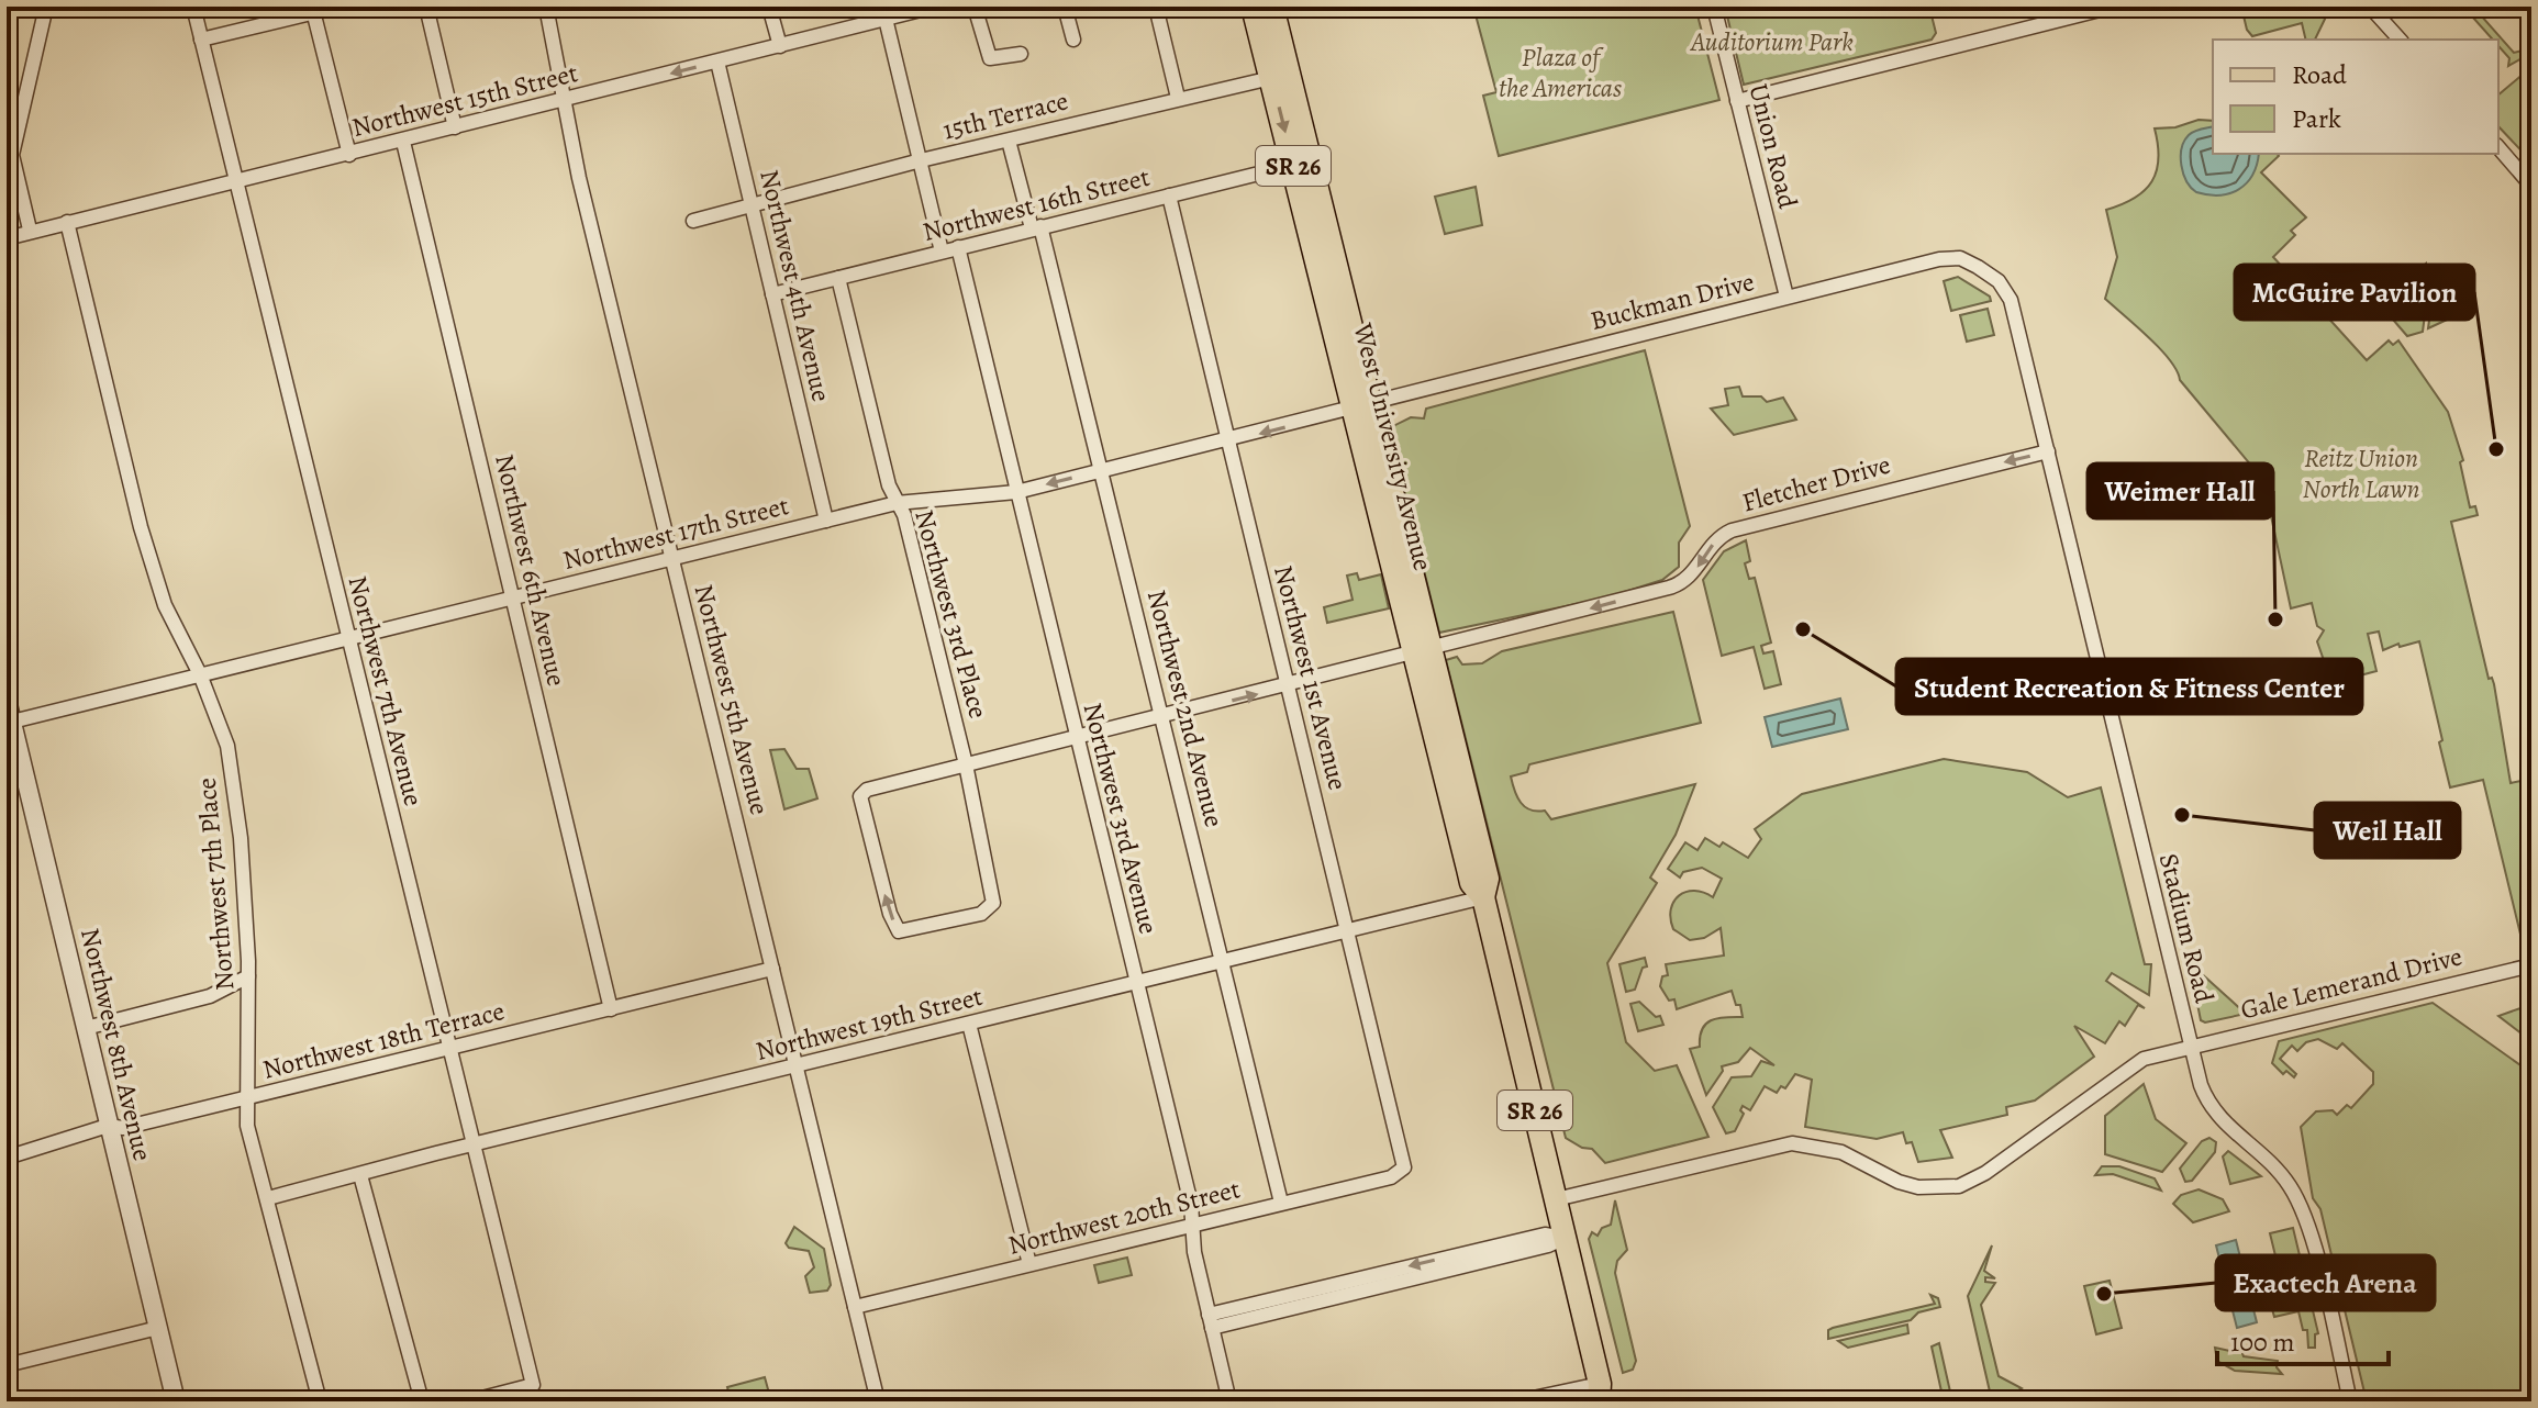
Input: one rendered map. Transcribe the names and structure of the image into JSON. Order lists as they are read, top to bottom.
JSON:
{
  "streets": {
    "main road": ["SR 26", "West University Avenue"],
    "street": [
      "Northwest 15th Street",
      "15th Terrace",
      "Union Road",
      "Northwest 16th Street",
      "Northwest 4th Avenue",
      "Buckman Drive",
      "Fletcher Drive",
      "Northwest 17th Street",
      "Northwest 6th Avenue",
      "Northwest 3rd Place",
      "Northwest 1st Avenue",
      "Northwest 7th Avenue",
      "Northwest 5th Avenue",
      "Northwest 2nd Avenue",
      "Northwest 3rd Avenue",
      "Northwest 7th Place",
      "Stadium Road",
      "Gale Lemerand Drive",
      "Northwest 19th Street",
      "Northwest 18th Terrace",
      "Northwest 8th Avenue",
      "Northwest 20th Street"
    ]
  },
  "crossings": [
    ["Northwest 15th Street", "Northwest 4th Avenue"],
    ["Northwest 15th Street", "Northwest 6th Avenue"],
    ["Northwest 15th Street", "Northwest 7th Avenue"],
    ["Northwest 15th Street", "Northwest 5th Avenue"],
    ["Northwest 15th Street", "Northwest 7th Place"],
    ["15th Terrace", "Northwest 4th Avenue"],
    ["15th Terrace", "West University Avenue"],
    ["15th Terrace", "Northwest 2nd Avenue"],
    ["Union Road", "Buckman Drive"],
    ["Northwest 16th Street", "Northwest 4th Avenue"],
    ["Northwest 16th Street", "West University Avenue"],
    ["Northwest 16th Street", "Northwest 3rd Place"],
    ["Northwest 16th Street", "Northwest 1st Avenue"],
    ["Northwest 16th Street", "Northwest 2nd Avenue"],
    ["Northwest 16th Street", "Northwest 3rd Avenue"],
    ["Northwest 4th Avenue", "Northwest 17th Street"],
    ["Buckman Drive", "West University Avenue"],
    ["Buckman Drive", "Northwest 17th Street"],
    ["Buckman Drive", "Stadium Road"],
    ["West University Avenue", "Fletcher Drive"],
    ["West University Avenue", "Northwest 17th Street"],
    ["West University Avenue", "Gale Lemerand Drive"],
    ["West University Avenue", "Northwest 19th Street"],
    ["Fletcher Drive", "Northwest 3rd Place"],
    ["Fletcher Drive", "Northwest 1st Avenue"],
    ["Fletcher Drive", "Northwest 2nd Avenue"],
    ["Fletcher Drive", "Northwest 3rd Avenue"],
    ["Fletcher Drive", "Stadium Road"],
    ["Northwest 17th Street", "Northwest 6th Avenue"],
    ["Northwest 17th Street", "Northwest 3rd Place"],
    ["Northwest 17th Street", "Northwest 1st Avenue"],
    ["Northwest 17th Street", "Northwest 7th Avenue"],
    ["Northwest 17th Street", "Northwest 5th Avenue"],
    ["Northwest 17th Street", "Northwest 2nd Avenue"],
    ["Northwest 17th Street", "Northwest 3rd Avenue"],
    ["Northwest 17th Street", "Northwest 7th Place"],
    ["Northwest 17th Street", "Northwest 8th Avenue"],
    ["Northwest 6th Avenue", "Northwest 18th Terrace"],
    ["Northwest 1st Avenue", "Northwest 19th Street"],
    ["Northwest 1st Avenue", "Northwest 20th Street"],
    ["Northwest 7th Avenue", "Northwest 19th Street"],
    ["Northwest 7th Avenue", "Northwest 18th Terrace"],
    ["Northwest 5th Avenue", "Northwest 19th Street"],
    ["Northwest 5th Avenue", "Northwest 18th Terrace"],
    ["Northwest 5th Avenue", "Northwest 20th Street"],
    ["Northwest 2nd Avenue", "Northwest 19th Street"],
    ["Northwest 2nd Avenue", "Northwest 20th Street"],
    ["Northwest 3rd Avenue", "Northwest 19th Street"],
    ["Northwest 3rd Avenue", "Northwest 20th Street"],
    ["Northwest 7th Place", "Northwest 19th Street"],
    ["Northwest 7th Place", "Northwest 18th Terrace"],
    ["Stadium Road", "Gale Lemerand Drive"],
    ["Northwest 18th Terrace", "Northwest 8th Avenue"]
  ],
  "parks": ["Auditorium Park", "Plaza of the Americas", "Reitz Union North Lawn"],
  "places": [
    "McGuire Pavilion",
    "Weimer Hall",
    "Student Recreation & Fitness Center",
    "Weil Hall",
    "Exactech Arena"
  ],
  "legend": ["Road", "Park"],
  "scale_bar": "100 m"
}
